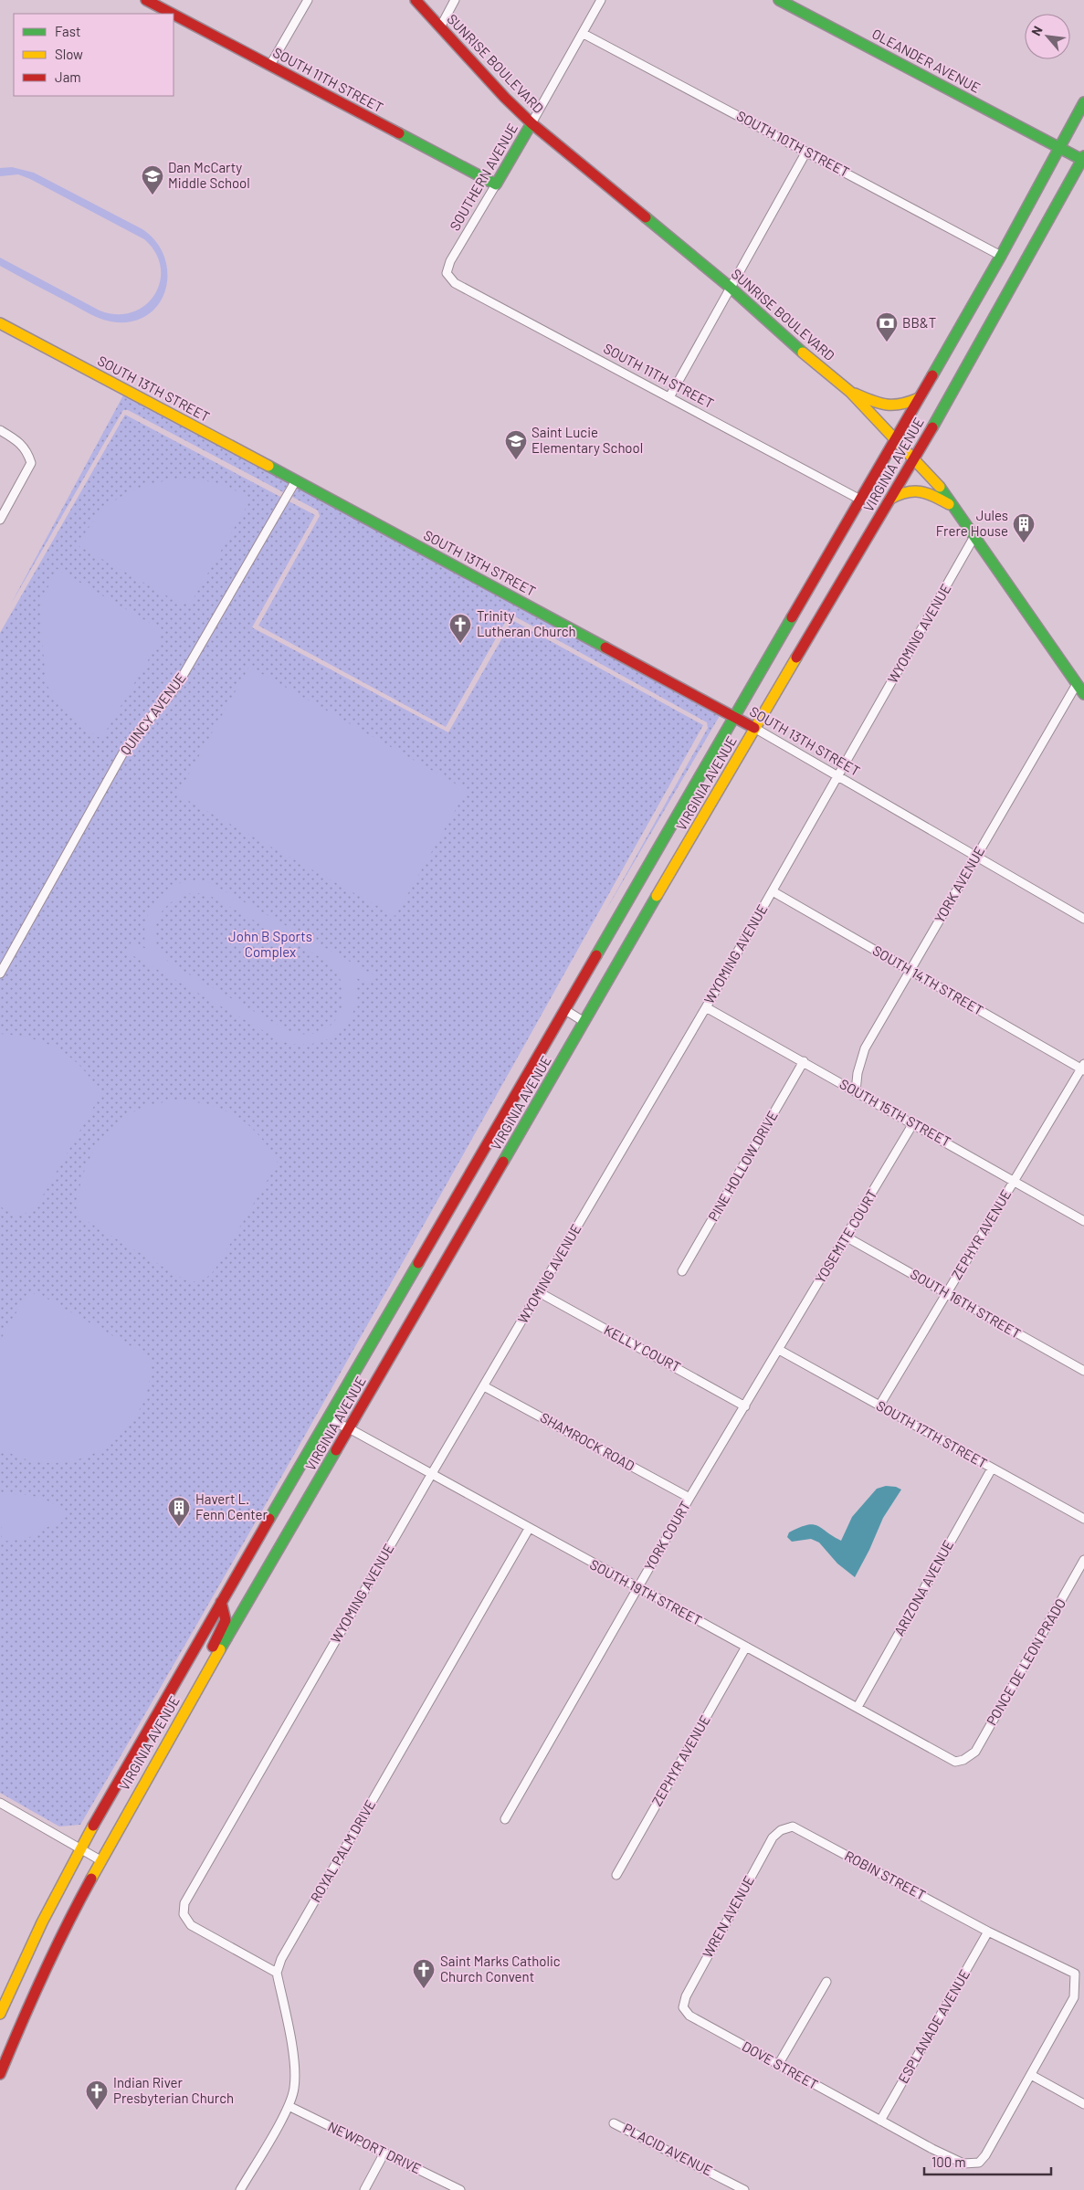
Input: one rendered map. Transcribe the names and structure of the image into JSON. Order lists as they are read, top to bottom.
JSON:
{
  "streets": {
    "main road": [
      "OLEANDER AVENUE",
      "SUNRISE BOULEVARD",
      "SOUTH 11TH STREET",
      "SOUTHERN AVENUE",
      "SOUTH 13TH STREET",
      "VIRGINIA AVENUE"
    ],
    "street": [
      "SOUTH 10TH STREET",
      "WYOMING AVENUE",
      "QUINCY AVENUE",
      "YORK AVENUE",
      "SOUTH 14TH STREET",
      "SOUTH 15TH STREET",
      "PINE HOLLOW DRIVE",
      "ZEPHYR AVENUE",
      "YOSEMITE COURT",
      "SOUTH 16TH STREET",
      "KELLY COURT",
      "SOUTH 17TH STREET",
      "SHAMROCK ROAD",
      "YORK COURT",
      "ARIZONA AVENUE",
      "SOUTH 19TH STREET",
      "PONCE DE LEON PRADO",
      "ROYAL PALM DRIVE",
      "ROBIN STREET",
      "WREN AVENUE",
      "ESPLANADE AVENUE",
      "DOVE STREET",
      "NEWPORT DRIVE",
      "PLACID AVENUE"
    ]
  },
  "crossings": [
    ["OLEANDER AVENUE", "VIRGINIA AVENUE"],
    ["SUNRISE BOULEVARD", "SOUTHERN AVENUE"],
    ["SUNRISE BOULEVARD", "VIRGINIA AVENUE"],
    ["SUNRISE BOULEVARD", "WYOMING AVENUE"],
    ["SUNRISE BOULEVARD", "YORK AVENUE"],
    ["SOUTH 11TH STREET", "SOUTHERN AVENUE"],
    ["SOUTH 11TH STREET", "VIRGINIA AVENUE"],
    ["SOUTH 10TH STREET", "SOUTHERN AVENUE"],
    ["SOUTH 10TH STREET", "VIRGINIA AVENUE"],
    ["SOUTH 13TH STREET", "VIRGINIA AVENUE"],
    ["SOUTH 13TH STREET", "WYOMING AVENUE"],
    ["SOUTH 13TH STREET", "QUINCY AVENUE"],
    ["SOUTH 13TH STREET", "YORK AVENUE"],
    ["VIRGINIA AVENUE", "SOUTH 19TH STREET"],
    ["WYOMING AVENUE", "SOUTH 14TH STREET"],
    ["WYOMING AVENUE", "SOUTH 15TH STREET"],
    ["WYOMING AVENUE", "KELLY COURT"],
    ["WYOMING AVENUE", "SHAMROCK ROAD"],
    ["WYOMING AVENUE", "SOUTH 19TH STREET"],
    ["WYOMING AVENUE", "ROYAL PALM DRIVE"],
    ["YORK AVENUE", "SOUTH 14TH STREET"],
    ["YORK AVENUE", "SOUTH 15TH STREET"],
    ["SOUTH 14TH STREET", "ZEPHYR AVENUE"],
    ["SOUTH 15TH STREET", "PINE HOLLOW DRIVE"],
    ["SOUTH 15TH STREET", "ZEPHYR AVENUE"],
    ["SOUTH 15TH STREET", "YOSEMITE COURT"],
    ["ZEPHYR AVENUE", "SOUTH 16TH STREET"],
    ["ZEPHYR AVENUE", "SOUTH 17TH STREET"],
    ["ZEPHYR AVENUE", "SOUTH 19TH STREET"],
    ["YOSEMITE COURT", "SOUTH 16TH STREET"],
    ["YOSEMITE COURT", "SOUTH 17TH STREET"],
    ["YOSEMITE COURT", "YORK COURT"],
    ["KELLY COURT", "YORK COURT"],
    ["SOUTH 17TH STREET", "YORK COURT"],
    ["SOUTH 17TH STREET", "ARIZONA AVENUE"],
    ["SHAMROCK ROAD", "YORK COURT"],
    ["YORK COURT", "SOUTH 19TH STREET"],
    ["ARIZONA AVENUE", "SOUTH 19TH STREET"],
    ["SOUTH 19TH STREET", "PONCE DE LEON PRADO"],
    ["SOUTH 19TH STREET", "ROYAL PALM DRIVE"],
    ["ROBIN STREET", "WREN AVENUE"],
    ["ROBIN STREET", "ESPLANADE AVENUE"],
    ["ROBIN STREET", "DOVE STREET"],
    ["WREN AVENUE", "DOVE STREET"],
    ["ESPLANADE AVENUE", "DOVE STREET"]
  ],
  "parks": ["John B Sports Complex"],
  "places": {
    "school or university": ["Dan McCarty Middle School", "Saint Lucie Elementary School"],
    "bank": ["BB&T"],
    "building": ["Jules Frere House", "Havert L. Fenn Center"],
    "church": ["Trinity Lutheran Church", "Saint Marks Catholic Church Convent", "Indian River Presbyterian Church"]
  },
  "legend": ["Fast", "Slow", "Jam"],
  "scale_bar": "100 m",
  "north": "top left"
}
